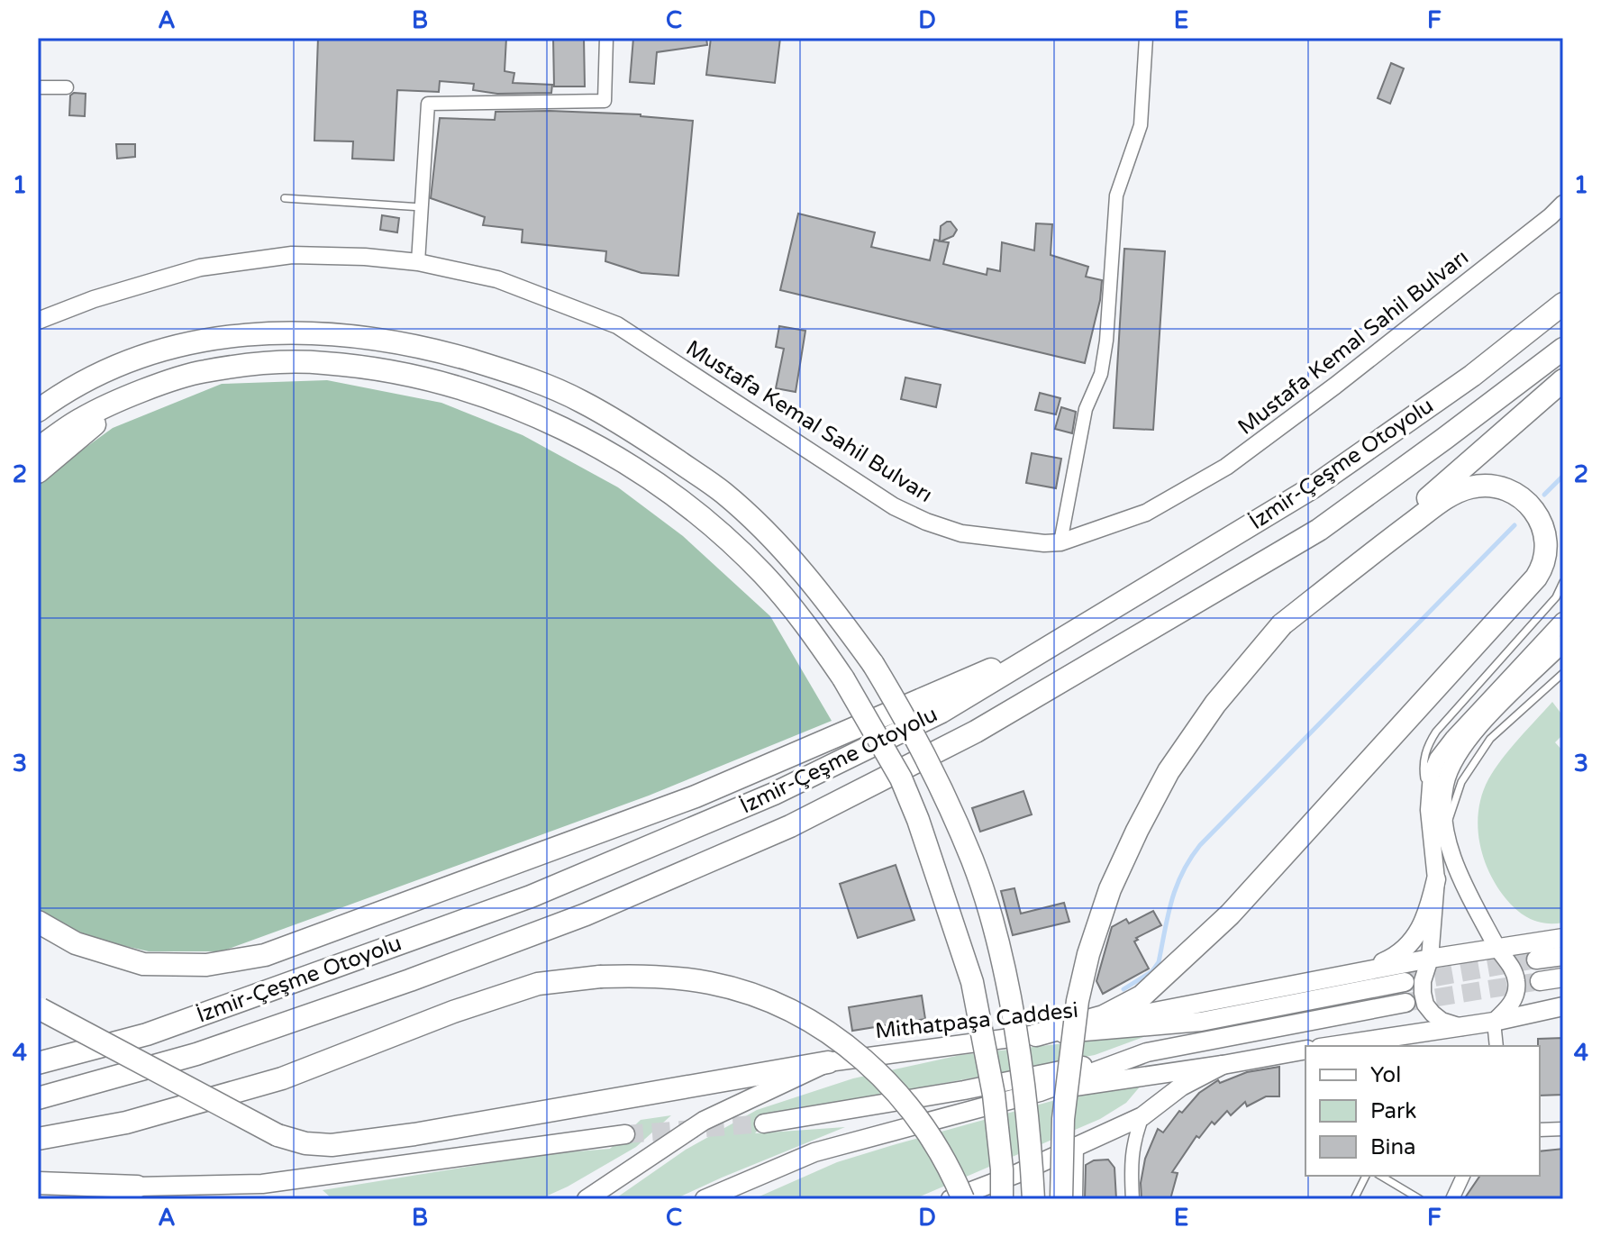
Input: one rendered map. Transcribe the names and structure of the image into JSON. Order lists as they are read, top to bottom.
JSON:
{
  "streets": {
    "highway": ["İzmir-Çeşme Otoyolu"],
    "main road": ["Mustafa Kemal Sahil Bulvarı", "Mithatpaşa Caddesi"]
  },
  "legend": ["Yol", "Park", "Bina"],
  "grid": {
    "columns": [
      "A",
      "B",
      "C",
      "D",
      "E",
      "F"
    ],
    "rows": [
      "1",
      "2",
      "3",
      "4"
    ]
  }
}
